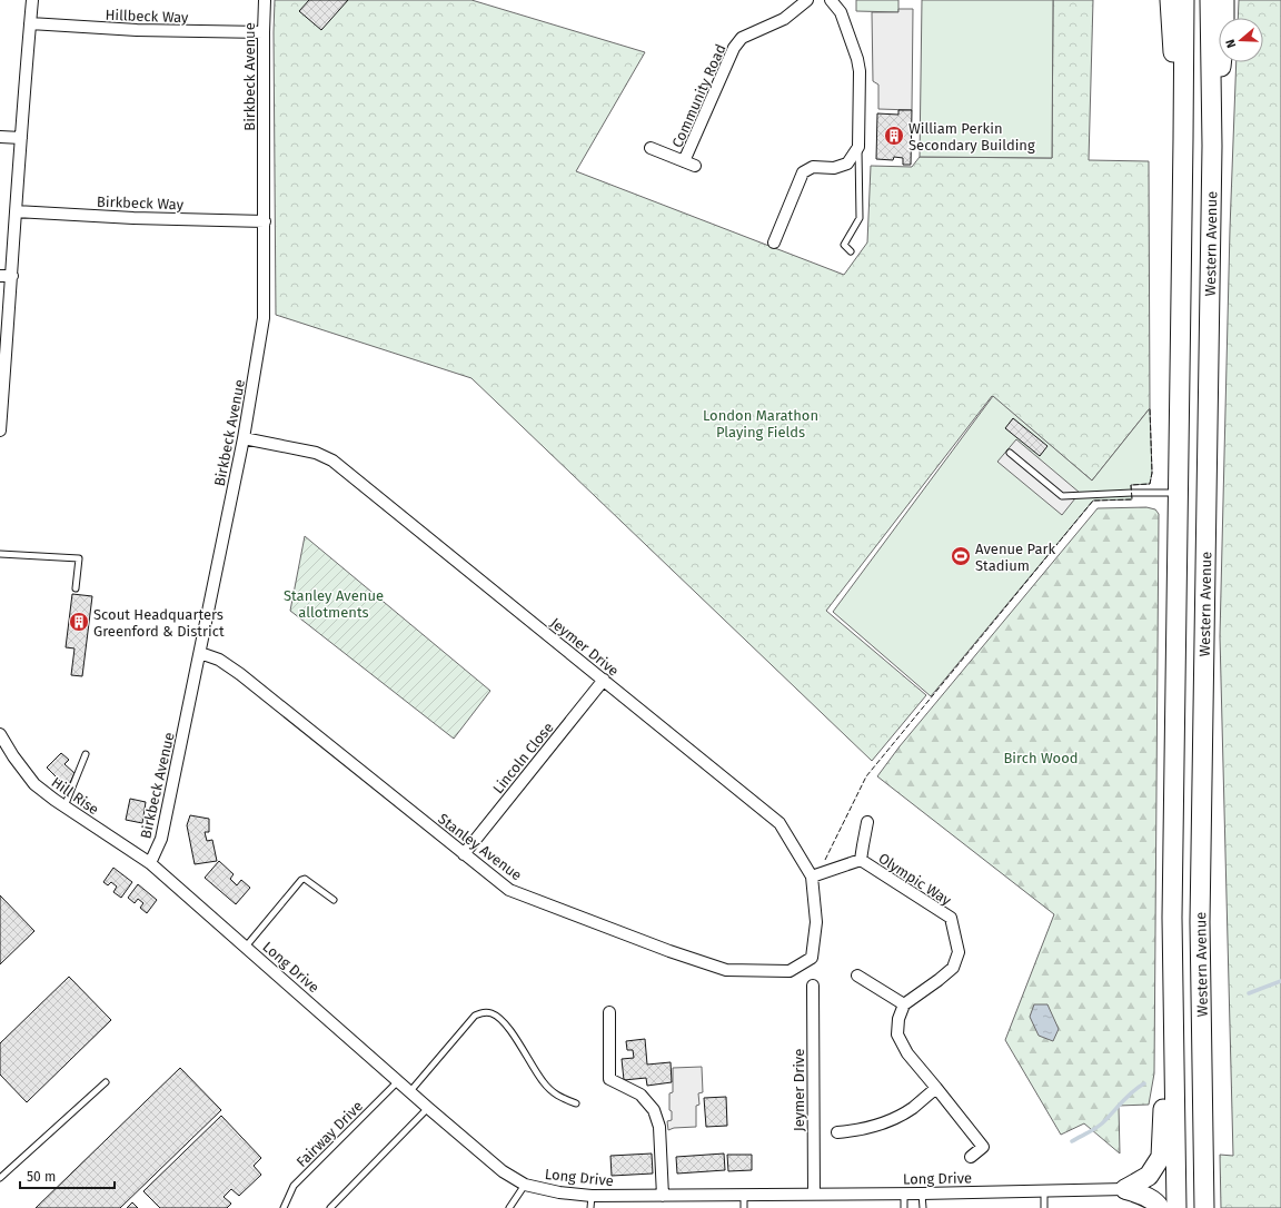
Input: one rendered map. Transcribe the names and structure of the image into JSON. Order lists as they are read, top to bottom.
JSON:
{
  "streets": {
    "highway": ["Western Avenue"],
    "street": [
      "Hillbeck Way",
      "Birkbeck Avenue",
      "Community Road",
      "Birkbeck Way",
      "Jeymer Drive",
      "Lincoln Close",
      "Hill Rise",
      "Stanley Avenue",
      "Olympic Way",
      "Long Drive"
    ],
    "lane": ["Fairway Drive"]
  },
  "crossings": [
    ["Hillbeck Way", "Birkbeck Avenue"],
    ["Birkbeck Avenue", "Birkbeck Way"],
    ["Birkbeck Avenue", "Jeymer Drive"],
    ["Birkbeck Avenue", "Hill Rise"],
    ["Birkbeck Avenue", "Stanley Avenue"],
    ["Birkbeck Avenue", "Long Drive"],
    ["Jeymer Drive", "Lincoln Close"],
    ["Jeymer Drive", "Stanley Avenue"],
    ["Jeymer Drive", "Olympic Way"],
    ["Jeymer Drive", "Long Drive"],
    ["Lincoln Close", "Stanley Avenue"],
    ["Hill Rise", "Long Drive"],
    ["Long Drive", "Fairway Drive"]
  ],
  "parks": ["London Marathon Playing Fields", "Stanley Avenue allotments", "Birch Wood"],
  "places": {
    "building": ["William Perkin Secondary Building", "Scout Headquarters Greenford & District"],
    "sports": ["Avenue Park Stadium"]
  },
  "scale_bar": "50 m",
  "north": "left"
}
